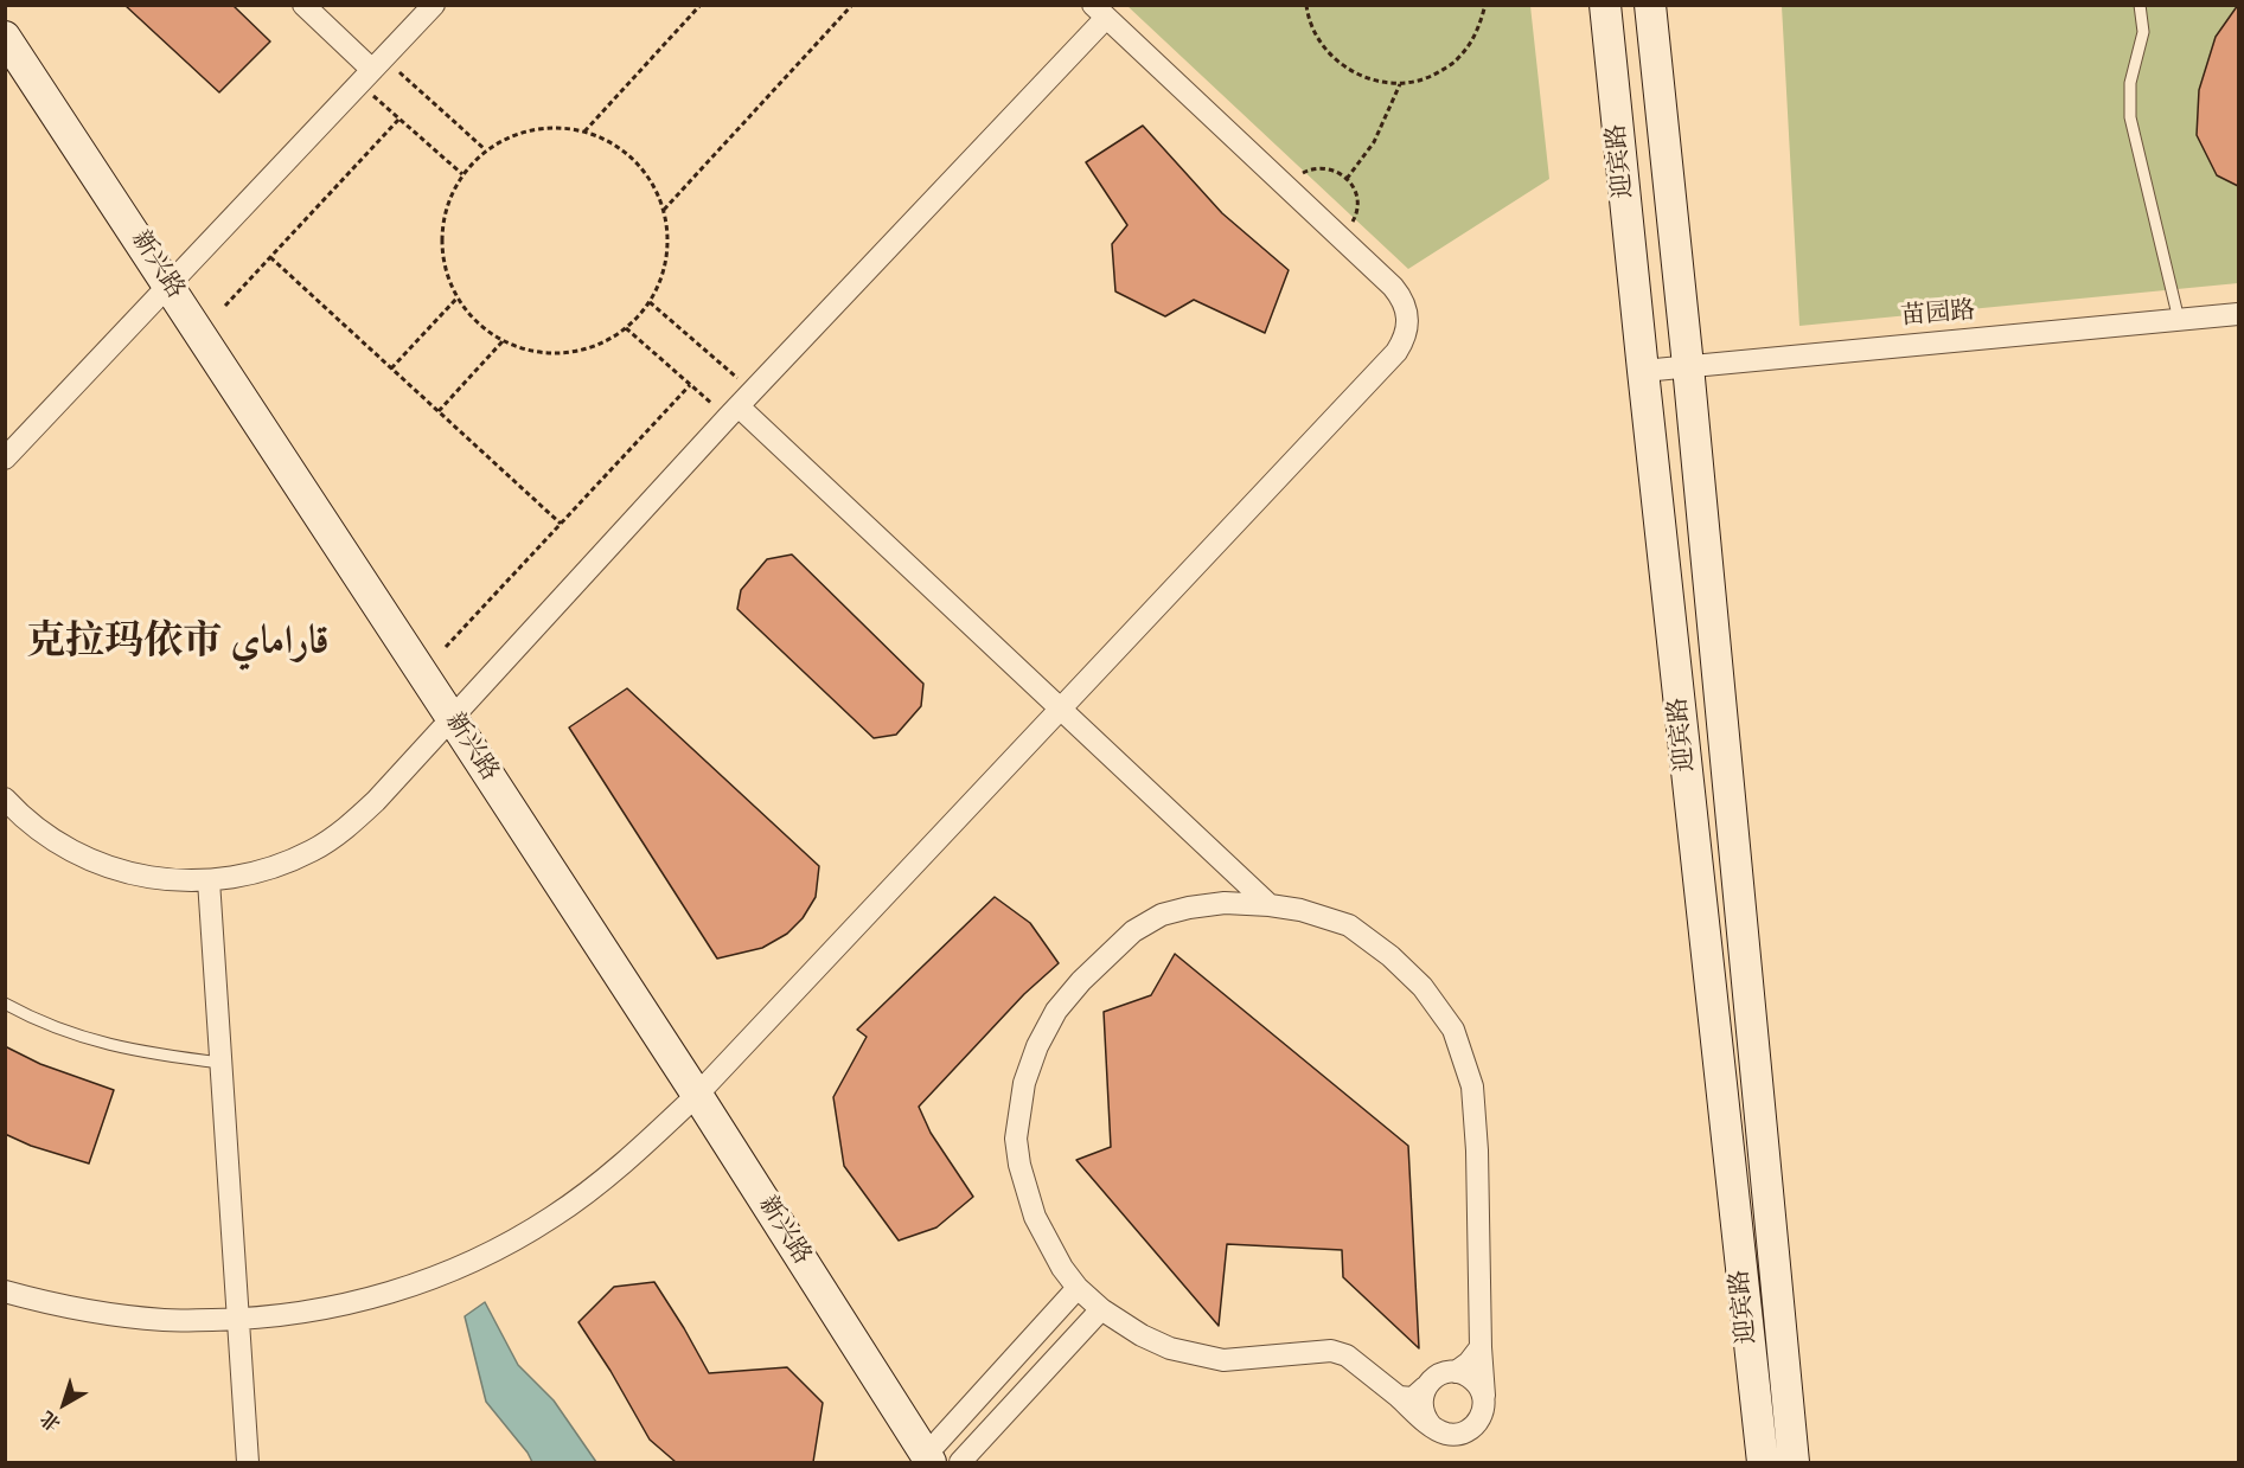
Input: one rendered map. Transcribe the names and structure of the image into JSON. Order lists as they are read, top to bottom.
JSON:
{
  "streets": {
    "main road": ["迎宾路", "新兴路"],
    "street": ["苗园路"]
  },
  "crossings": [
    ["迎宾路", "苗园路"]
  ],
  "districts": ["克拉玛依市 قاراماي"],
  "north": "bottom left"
}
